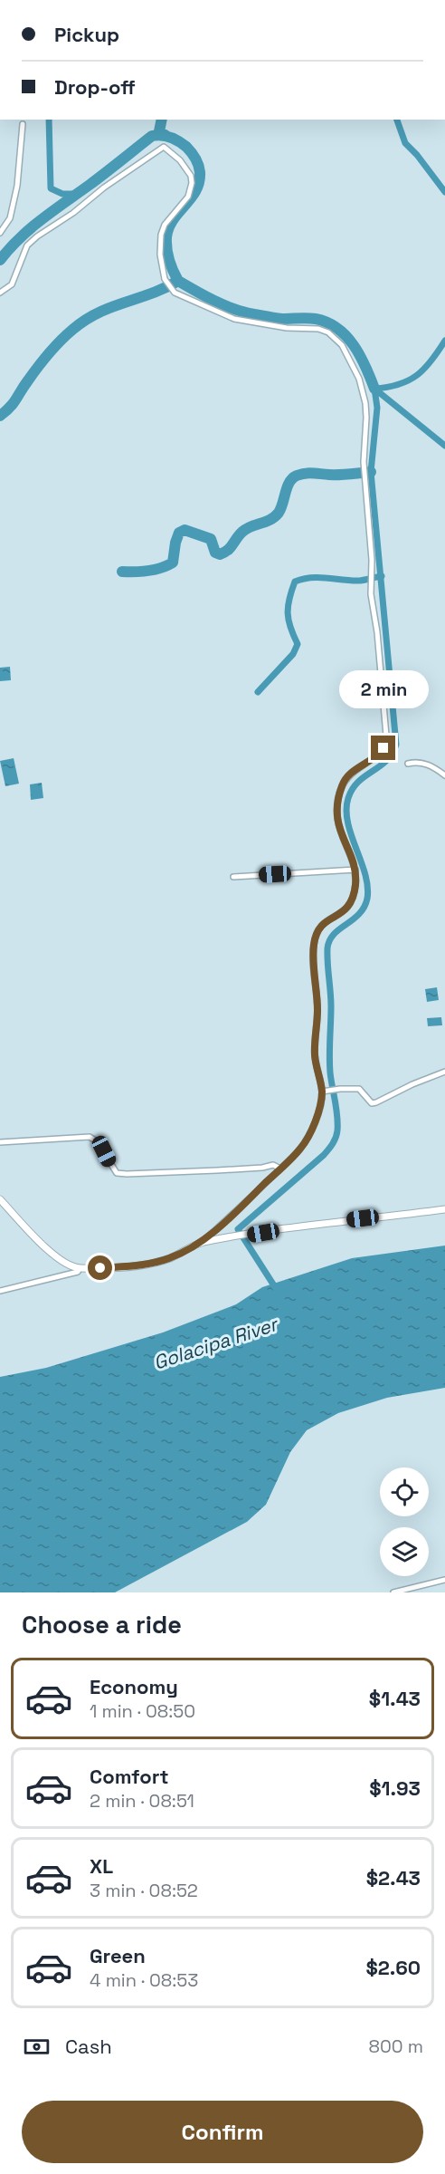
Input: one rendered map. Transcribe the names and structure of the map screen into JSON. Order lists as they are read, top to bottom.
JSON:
{
  "water": ["Golacipa River"],
  "page": {
    "banner": ["Pickup", "Drop-off"],
    "bubble": "2 min",
    "heading": "Choose a ride",
    "list": [
      {
        "name": "Economy",
        "note": "1 min · 08:50",
        "value": "$1.43"
      },
      {
        "name": "Comfort",
        "note": "2 min · 08:51",
        "value": "$1.93"
      },
      {
        "name": "XL",
        "note": "3 min · 08:52",
        "value": "$2.43"
      },
      {
        "name": "Green",
        "note": "4 min · 08:53",
        "value": "$2.60"
      }
    ],
    "pay": ["Cash", "800 m"],
    "buttons": "Confirm"
  }
}
